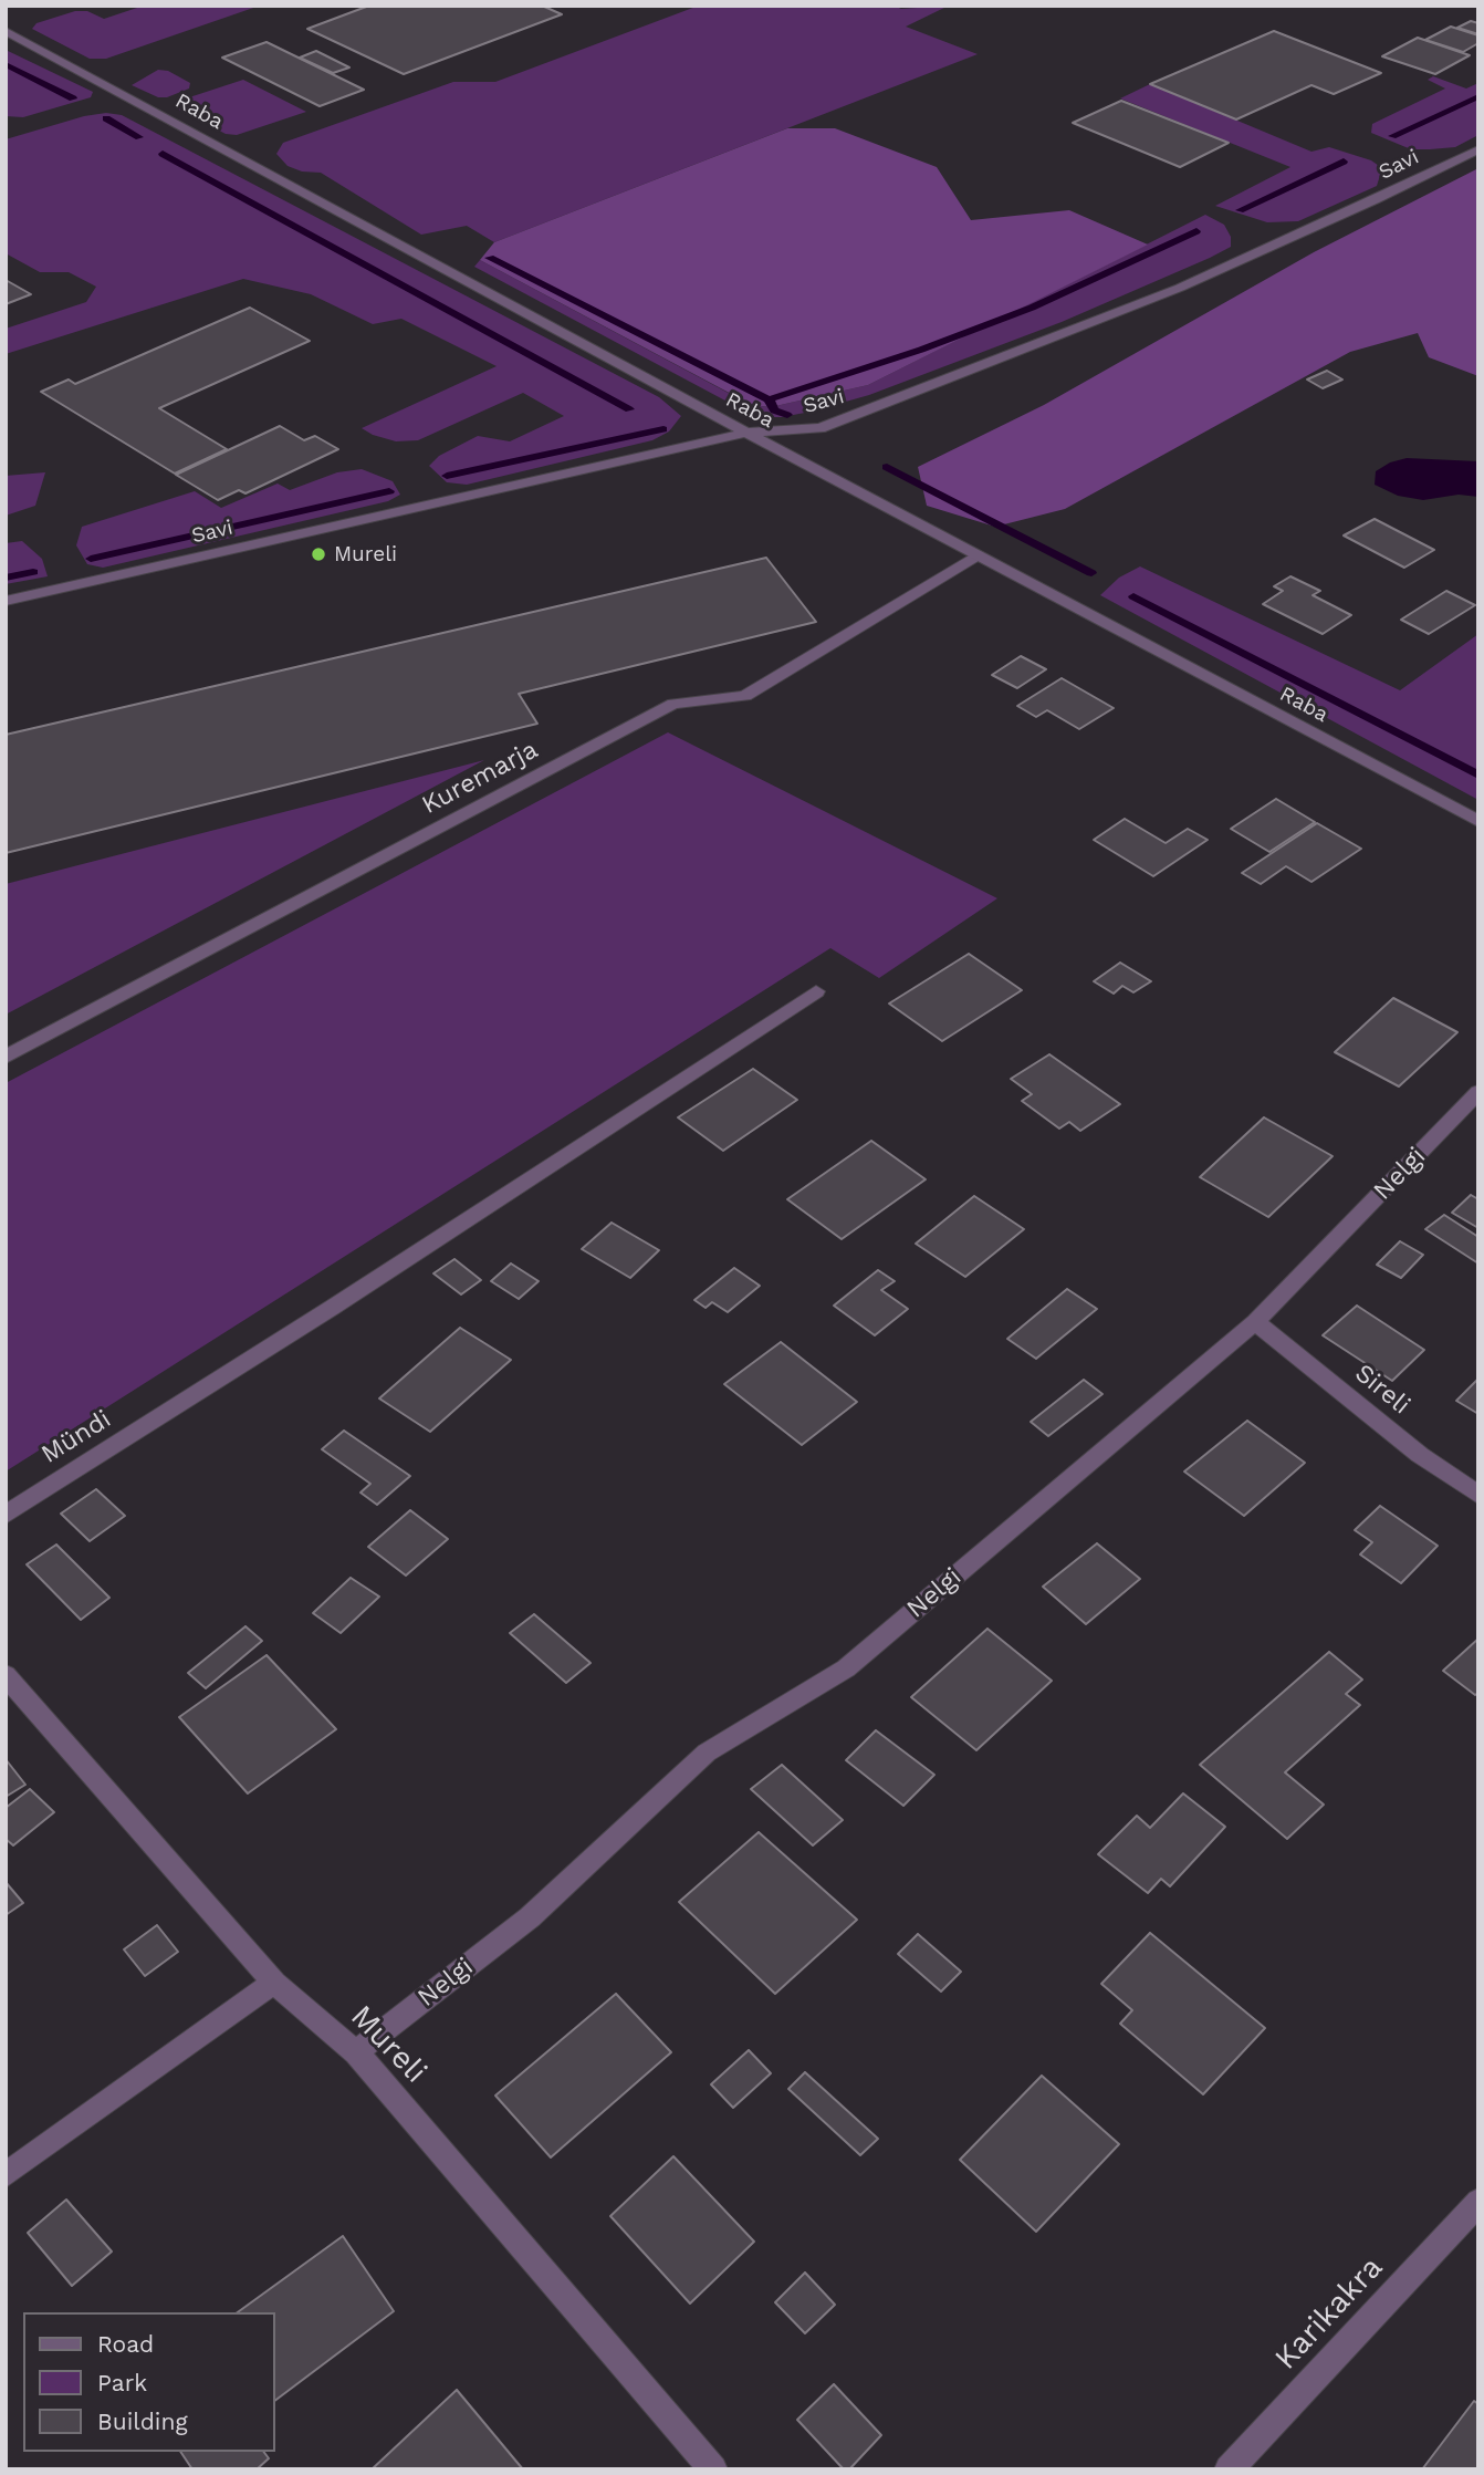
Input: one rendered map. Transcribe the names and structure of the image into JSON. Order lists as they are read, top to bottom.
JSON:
{
  "streets": {
    "street": [
      "Raba",
      "Savi",
      "Kuremarja",
      "Nelgi",
      "Sireli",
      "Mündi",
      "Mureli",
      "Karikakra"
    ]
  },
  "crossings": [
    ["Raba", "Savi"],
    ["Raba", "Kuremarja"],
    ["Nelgi", "Sireli"],
    ["Nelgi", "Mureli"]
  ],
  "places": ["Mureli"],
  "legend": ["Road", "Park", "Building"]
}
